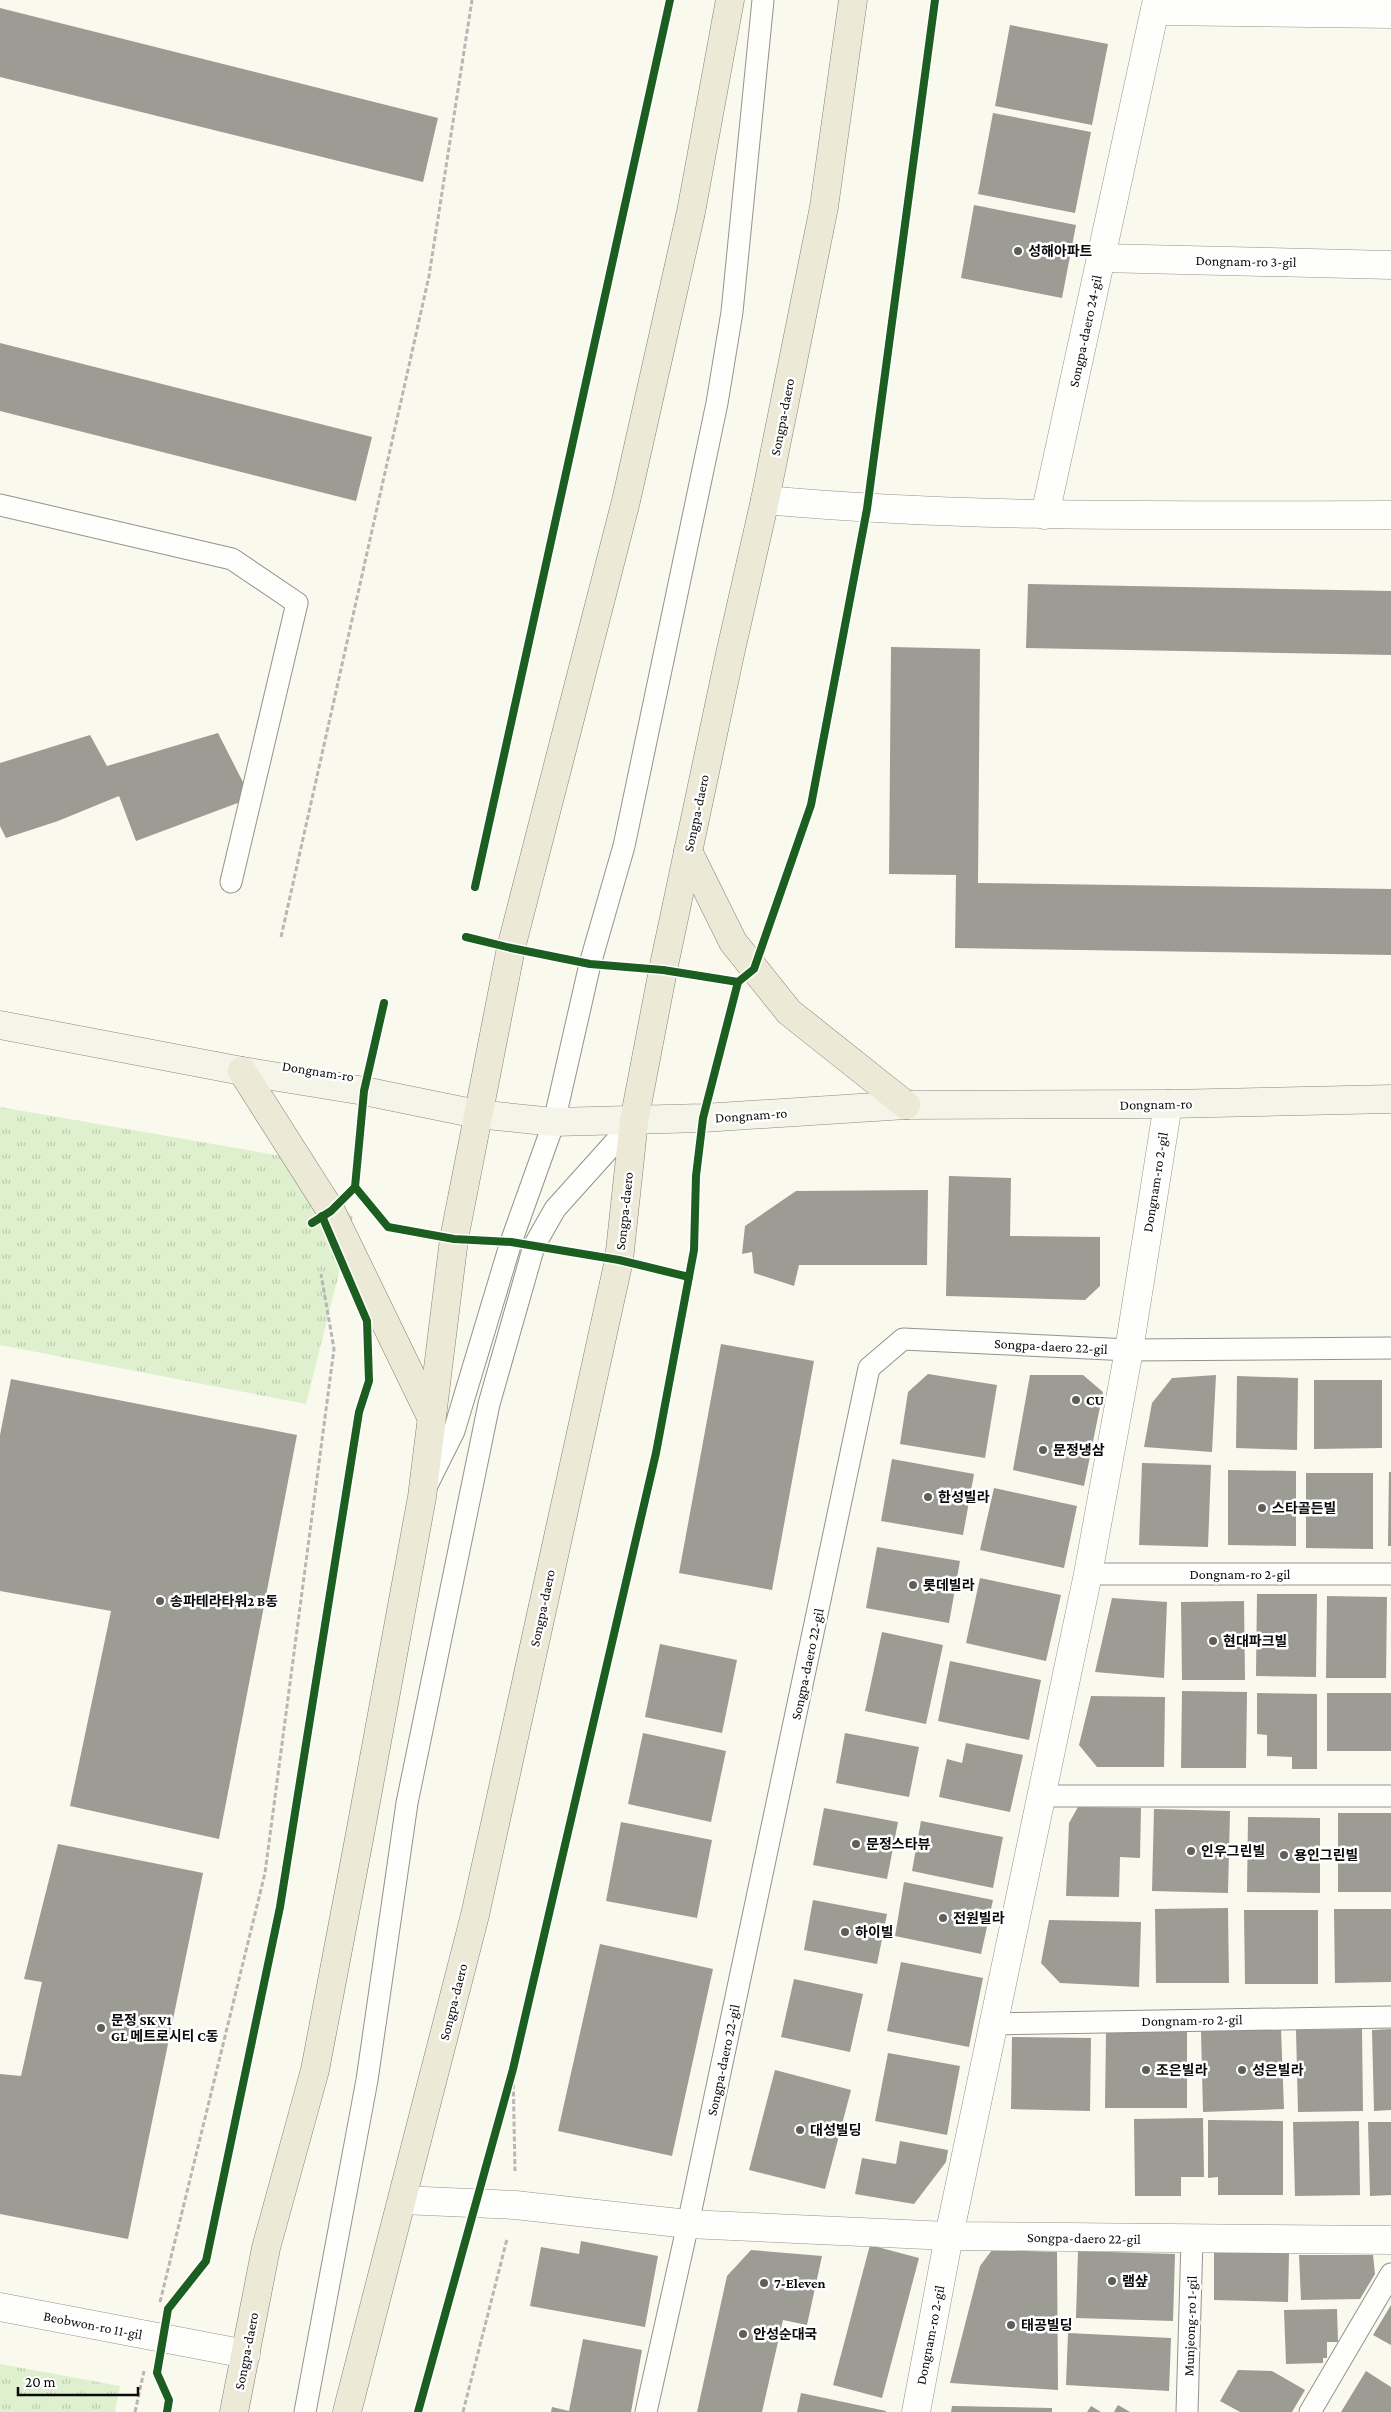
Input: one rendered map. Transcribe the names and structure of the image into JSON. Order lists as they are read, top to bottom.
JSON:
{
  "streets": {
    "main road": ["Songpa-daero", "Dongnam-ro"],
    "street": [
      "Dongnam-ro 3-gil",
      "Songpa-daero 24-gil",
      "Dongnam-ro 2-gil",
      "Songpa-daero 22-gil",
      "Beobwon-ro 11-gil"
    ],
    "lane": ["Munjeong-ro 1-gil"]
  },
  "crossings": [
    ["Dongnam-ro 3-gil", "Songpa-daero 24-gil"],
    ["Songpa-daero", "Dongnam-ro"],
    ["Songpa-daero", "Songpa-daero 22-gil"],
    ["Songpa-daero", "Beobwon-ro 11-gil"],
    ["Dongnam-ro", "Dongnam-ro 2-gil"],
    ["Dongnam-ro 2-gil", "Songpa-daero 22-gil"],
    ["Songpa-daero 22-gil", "Munjeong-ro 1-gil"]
  ],
  "places": [
    "성해아파트",
    "CU",
    "문정냉삼",
    "한성빌라",
    "스타골든빌",
    "롯데빌라",
    "송파테라타워2 B동",
    "현대파크빌",
    "문정스타뷰",
    "인우그린빌",
    "용인그린빌",
    "전원빌라",
    "하이빌",
    "문정 SK V1 GL 메트로시티 C동",
    "조은빌라",
    "성은빌라",
    "대성빌딩",
    "램샾",
    "7-Eleven",
    "태공빌딩",
    "안성순대국"
  ],
  "scale_bar": "20 m"
}
